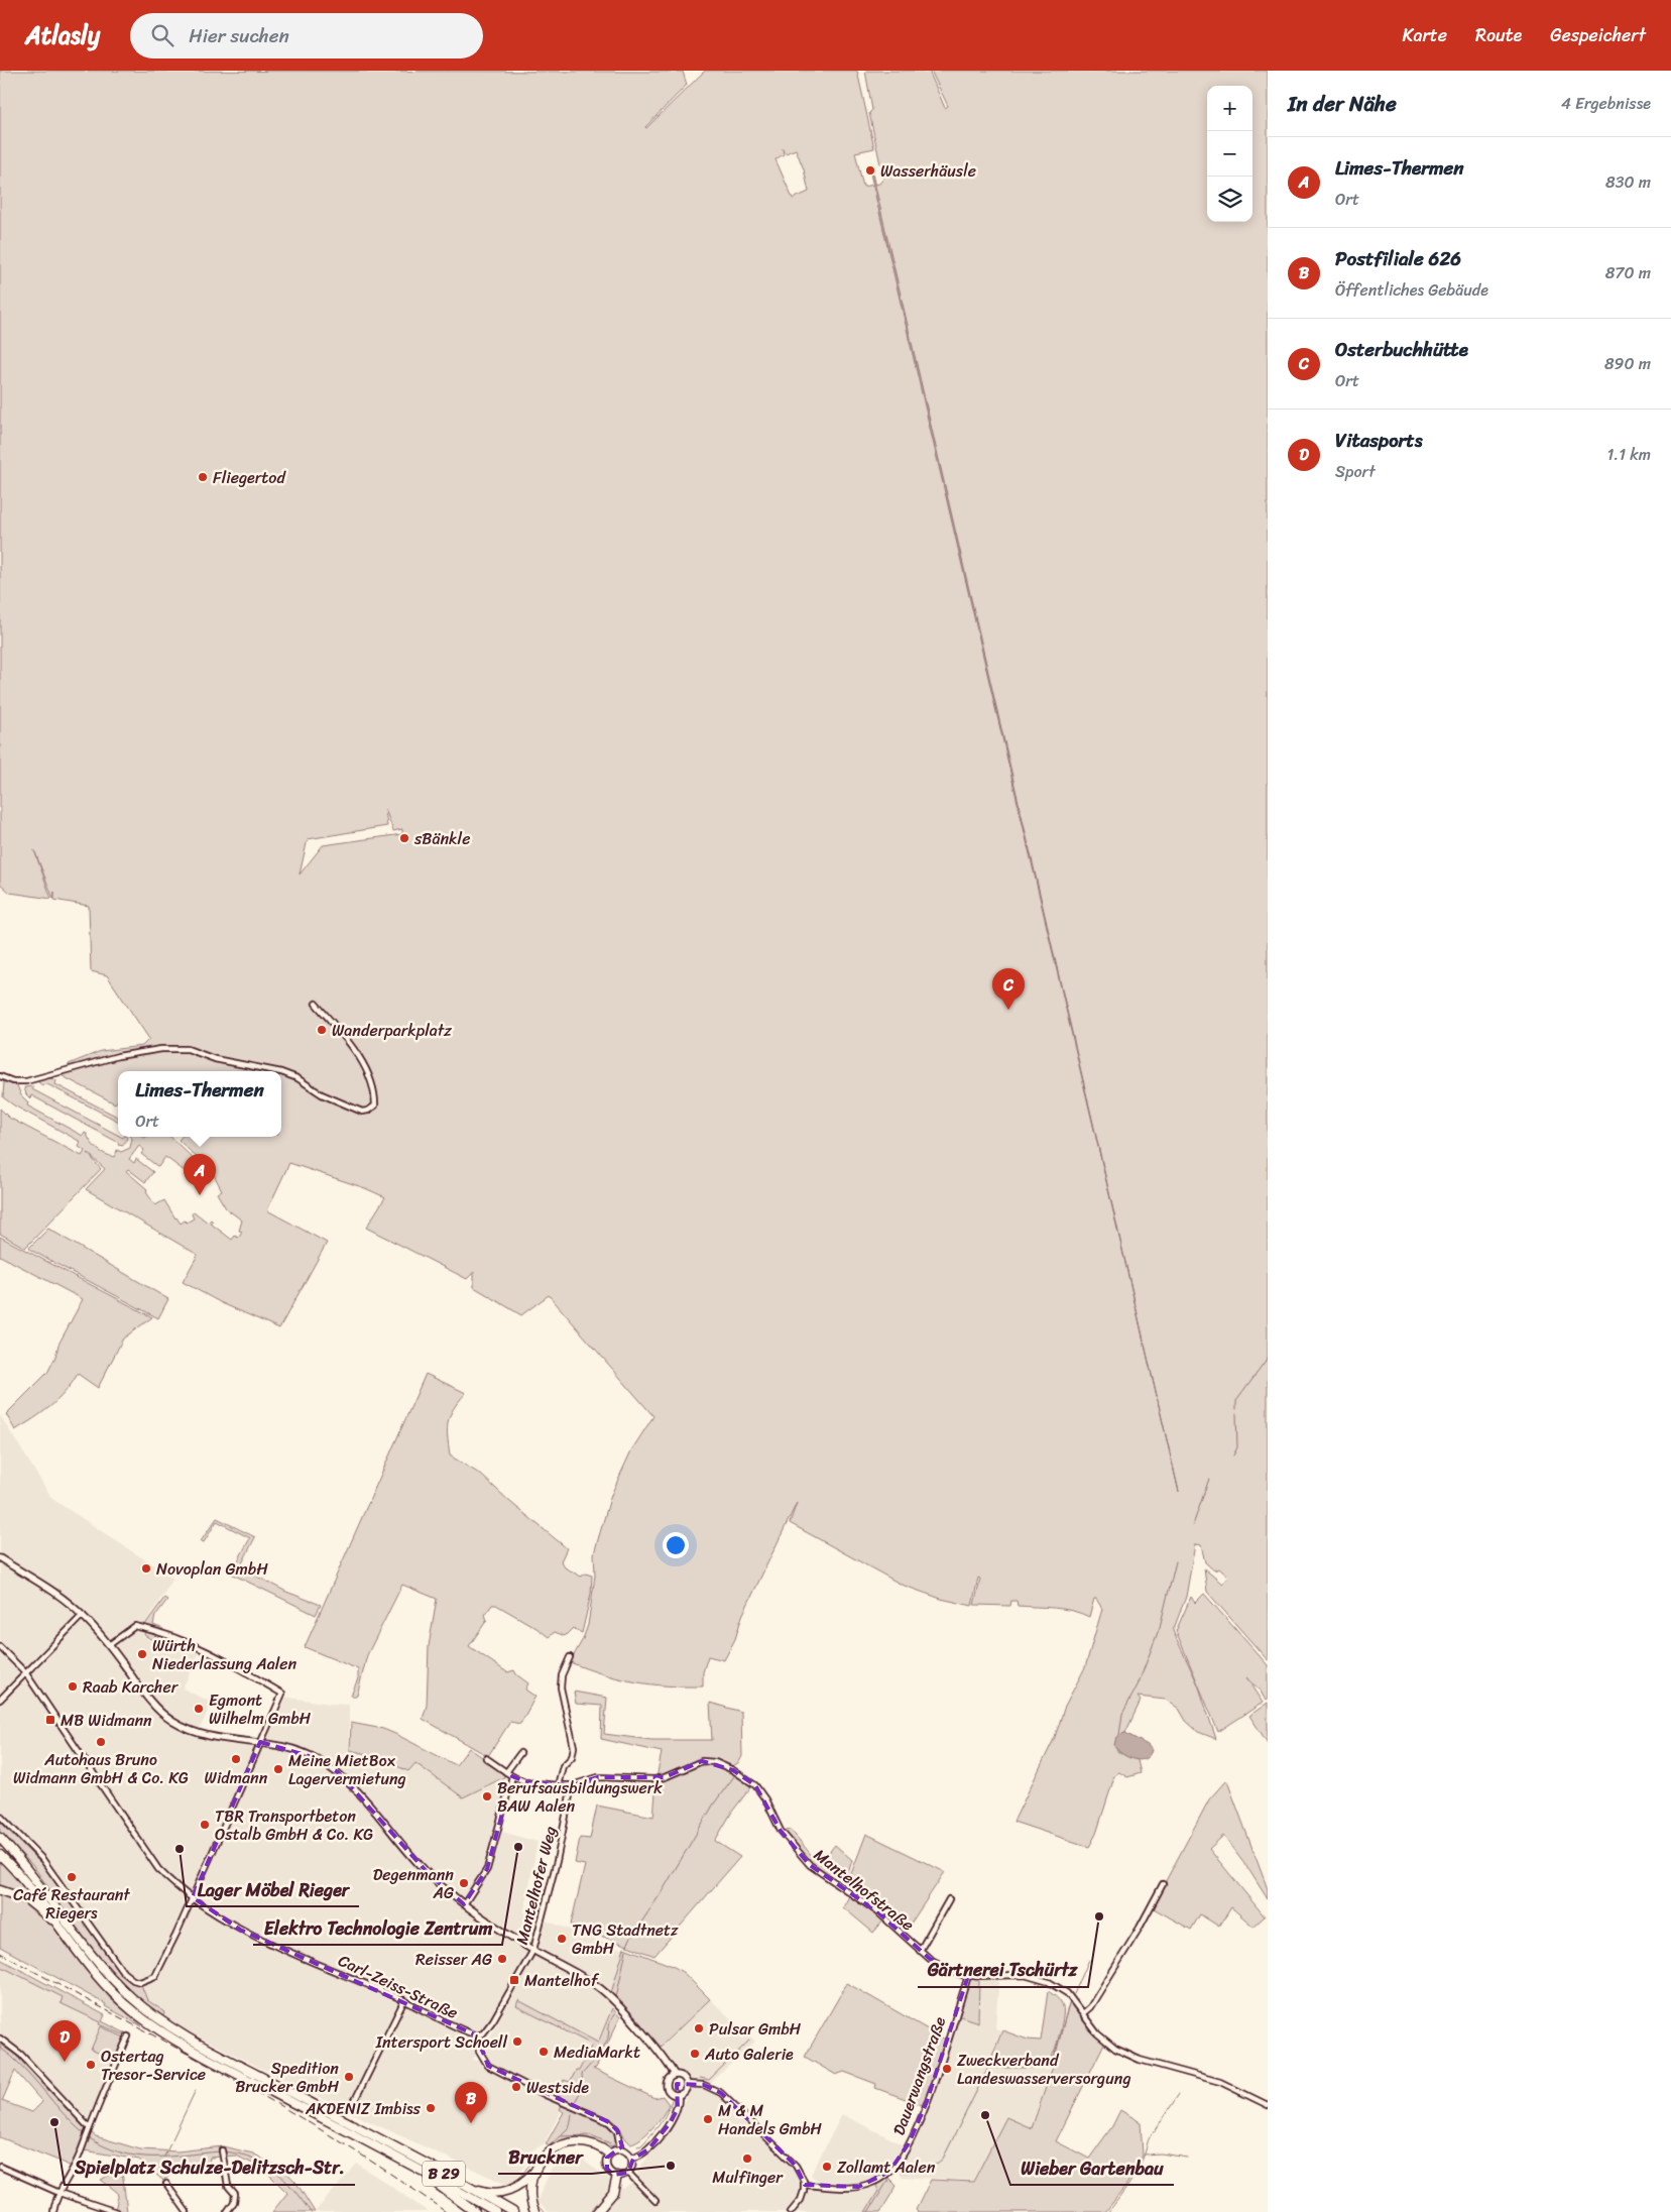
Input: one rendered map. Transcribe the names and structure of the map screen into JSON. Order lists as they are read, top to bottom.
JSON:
{
  "streets": {
    "highway": ["B 29"],
    "street": [
      "Mantelhofer Weg",
      "Mantelhofstraße",
      "Carl-Zeiss-Straße",
      "Dauerwangstraße"
    ]
  },
  "crossings": [
    ["Mantelhofer Weg", "Mantelhofstraße"],
    ["Mantelhofer Weg", "Carl-Zeiss-Straße"],
    ["Mantelhofstraße", "Dauerwangstraße"]
  ],
  "places": {
    "other": [
      "Wasserhäusle",
      "Fliegertod",
      "sBänkle",
      "Wanderparkplatz",
      "Novoplan GmbH",
      "Würth Niederlassung Aalen",
      "Raab Karcher",
      "Egmont Wilhelm GmbH",
      "Autohaus Bruno Widmann GmbH & Co. KG",
      "Widmann",
      "Meine MietBox Lagervermietung",
      "Berufsausbildungswerk BAW Aalen",
      "TBR Transportbeton Ostalb GmbH & Co. KG",
      "Elektro Technologie Zentrum",
      "Lager Möbel Rieger",
      "Café Restaurant Riegers",
      "Degenmann AG",
      "Gärtnerei Tschürtz",
      "TNG Stadtnetz GmbH",
      "Reisser AG",
      "Pulsar GmbH",
      "Intersport Schoell",
      "MediaMarkt",
      "Auto Galerie",
      "Ostertag Tresor-Service",
      "Zweckverband Landeswasserversorgung",
      "Spedition Brucker GmbH",
      "Westside",
      "AKDENIZ Imbiss",
      "Wieber Gartenbau",
      "M & M Handels GmbH",
      "Spielplatz Schulze-Delitzsch-Str.",
      "Mulfinger",
      "Bruckner",
      "Zollamt Aalen"
    ],
    "transit": ["MB Widmann", "Mantelhof"]
  },
  "page": {
    "header": "Atlasly",
    "search": "Hier suchen",
    "nav": ["Karte", "Route", "Gespeichert"],
    "heading": ["In der Nähe", "4 Ergebnisse"],
    "map_buttons": ["+", "−"],
    "list": [
      {
        "mark": "A",
        "name": "Limes-Thermen",
        "note": "Ort",
        "value": "830 m"
      },
      {
        "mark": "B",
        "name": "Postfiliale 626",
        "note": "Öffentliches Gebäude",
        "value": "870 m"
      },
      {
        "mark": "C",
        "name": "Osterbuchhütte",
        "note": "Ort",
        "value": "890 m"
      },
      {
        "mark": "D",
        "name": "Vitasports",
        "note": "Sport",
        "value": "1.1 km"
      }
    ],
    "pins": [
      "C",
      "A",
      "D",
      "B"
    ],
    "popup": ["Limes-Thermen", "Ort"]
  }
}
